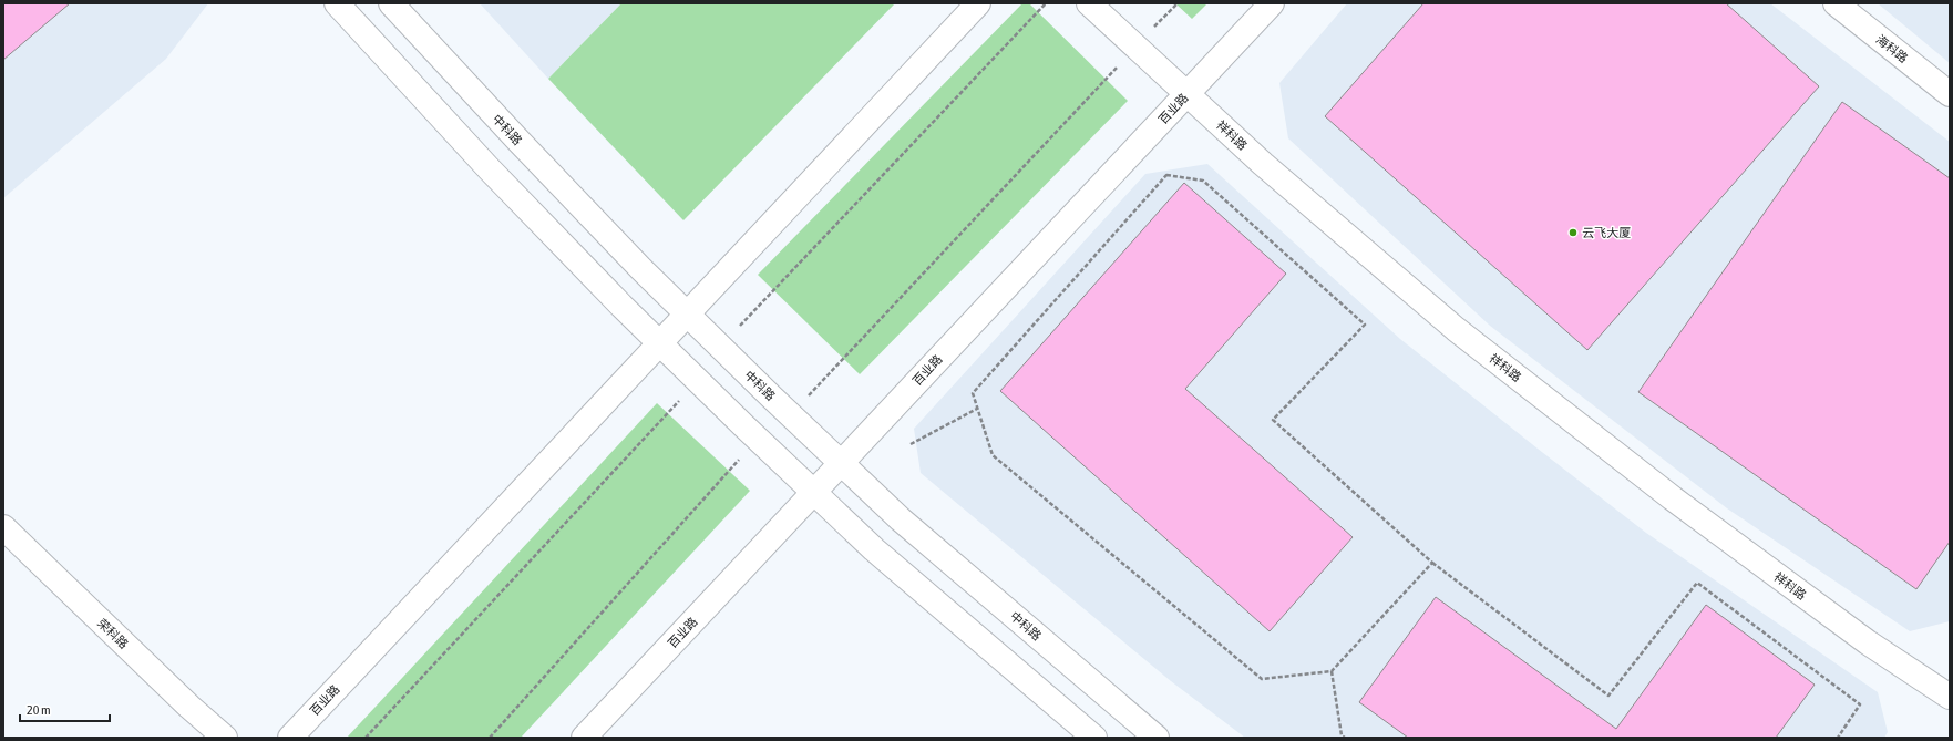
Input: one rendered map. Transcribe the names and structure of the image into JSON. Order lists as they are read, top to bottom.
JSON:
{
  "streets": {
    "street": [
      "海科路",
      "百业路",
      "中科路",
      "祥科路",
      "荣科路"
    ]
  },
  "crossings": [
    ["百业路", "中科路"],
    ["百业路", "祥科路"]
  ],
  "places": ["云飞大厦"],
  "scale_bar": "20 m"
}
